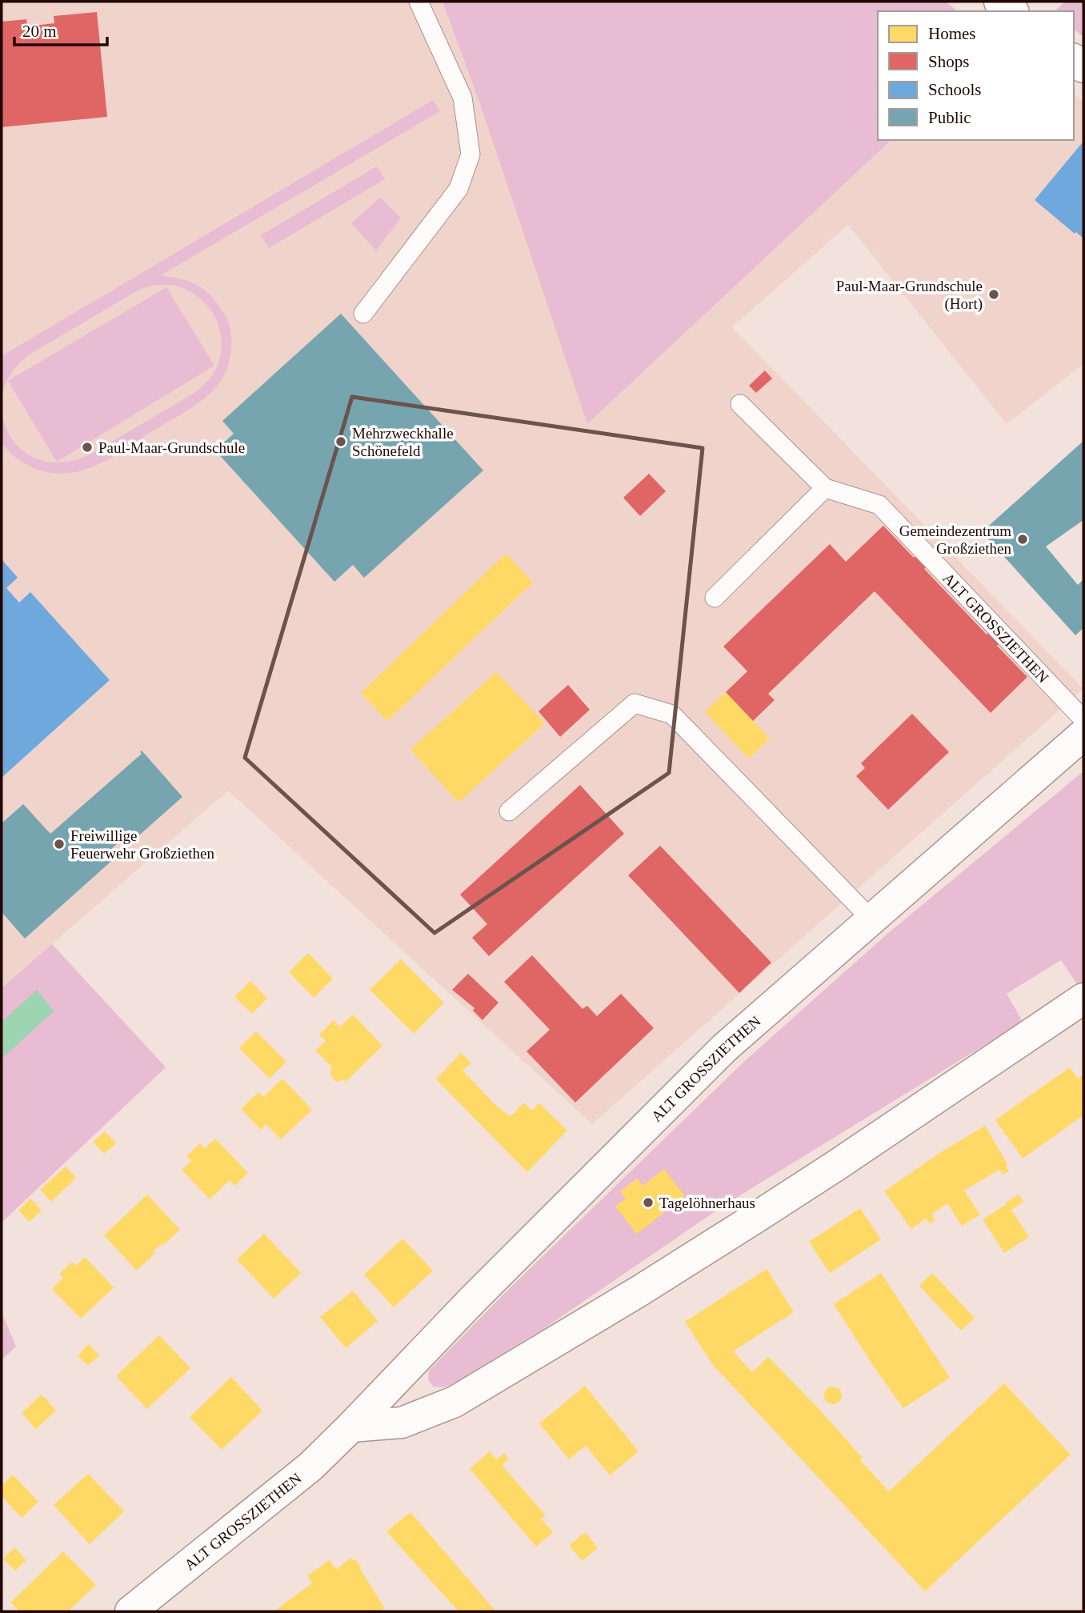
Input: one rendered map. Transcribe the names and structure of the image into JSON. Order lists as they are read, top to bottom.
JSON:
{
  "streets": {
    "street": ["ALT GROSSZIETHEN"]
  },
  "places": [
    "Paul-Maar-Grundschule (Hort)",
    "Mehrzweckhalle Schönefeld",
    "Paul-Maar-Grundschule",
    "Gemeindezentrum Großziethen",
    "Freiwillige Feuerwehr Großziethen",
    "Tagelöhnerhaus"
  ],
  "legend": [
    "Homes",
    "Shops",
    "Schools",
    "Public"
  ],
  "scale_bar": "20 m"
}
